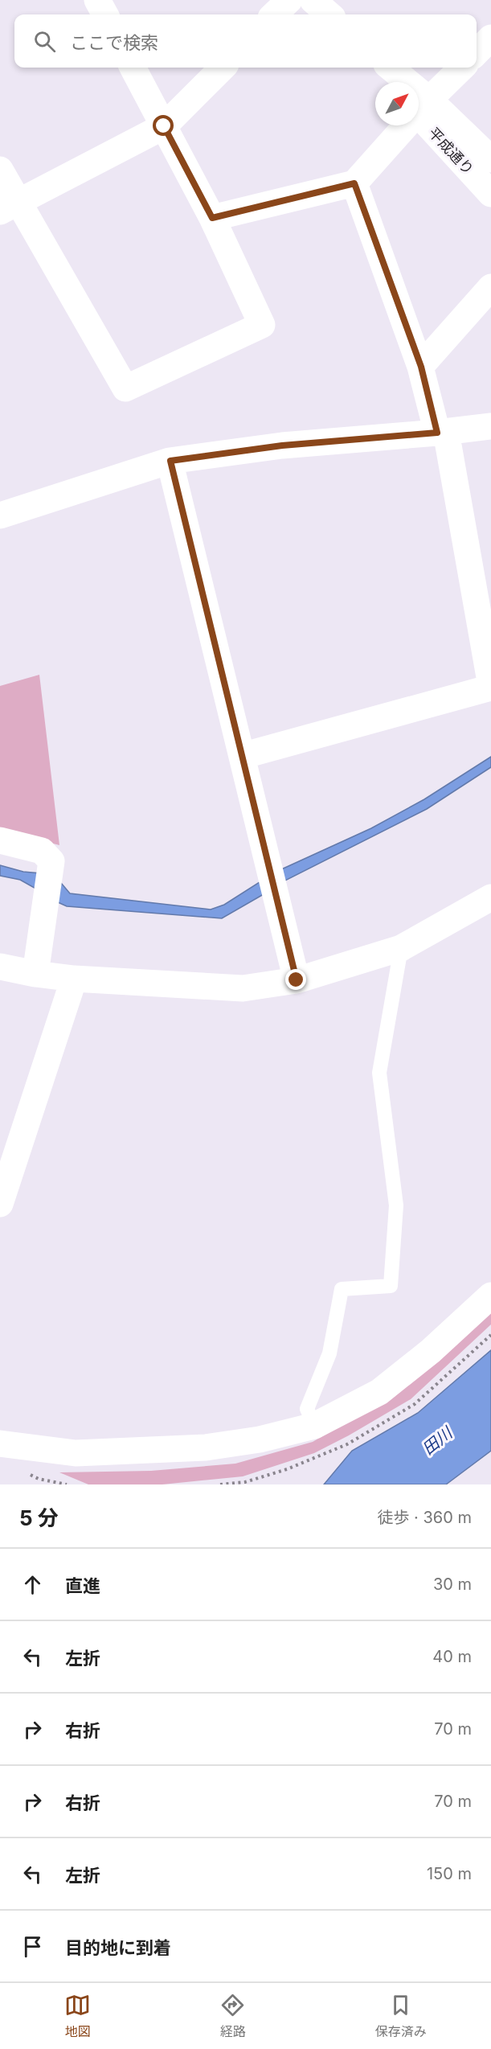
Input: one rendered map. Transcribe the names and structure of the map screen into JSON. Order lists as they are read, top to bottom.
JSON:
{
  "streets": {
    "street": ["平成通り"]
  },
  "water": ["田川"],
  "north": "top right",
  "page": {
    "search": "ここで検索",
    "heading": ["5 分", "徒歩 · 360 m"],
    "list": [
      ["直進", "30 m"],
      ["左折", "40 m"],
      ["右折", "70 m"],
      ["右折", "70 m"],
      ["左折", "150 m"],
      "目的地に到着"
    ],
    "nav": ["地図", "経路", "保存済み"]
  }
}
